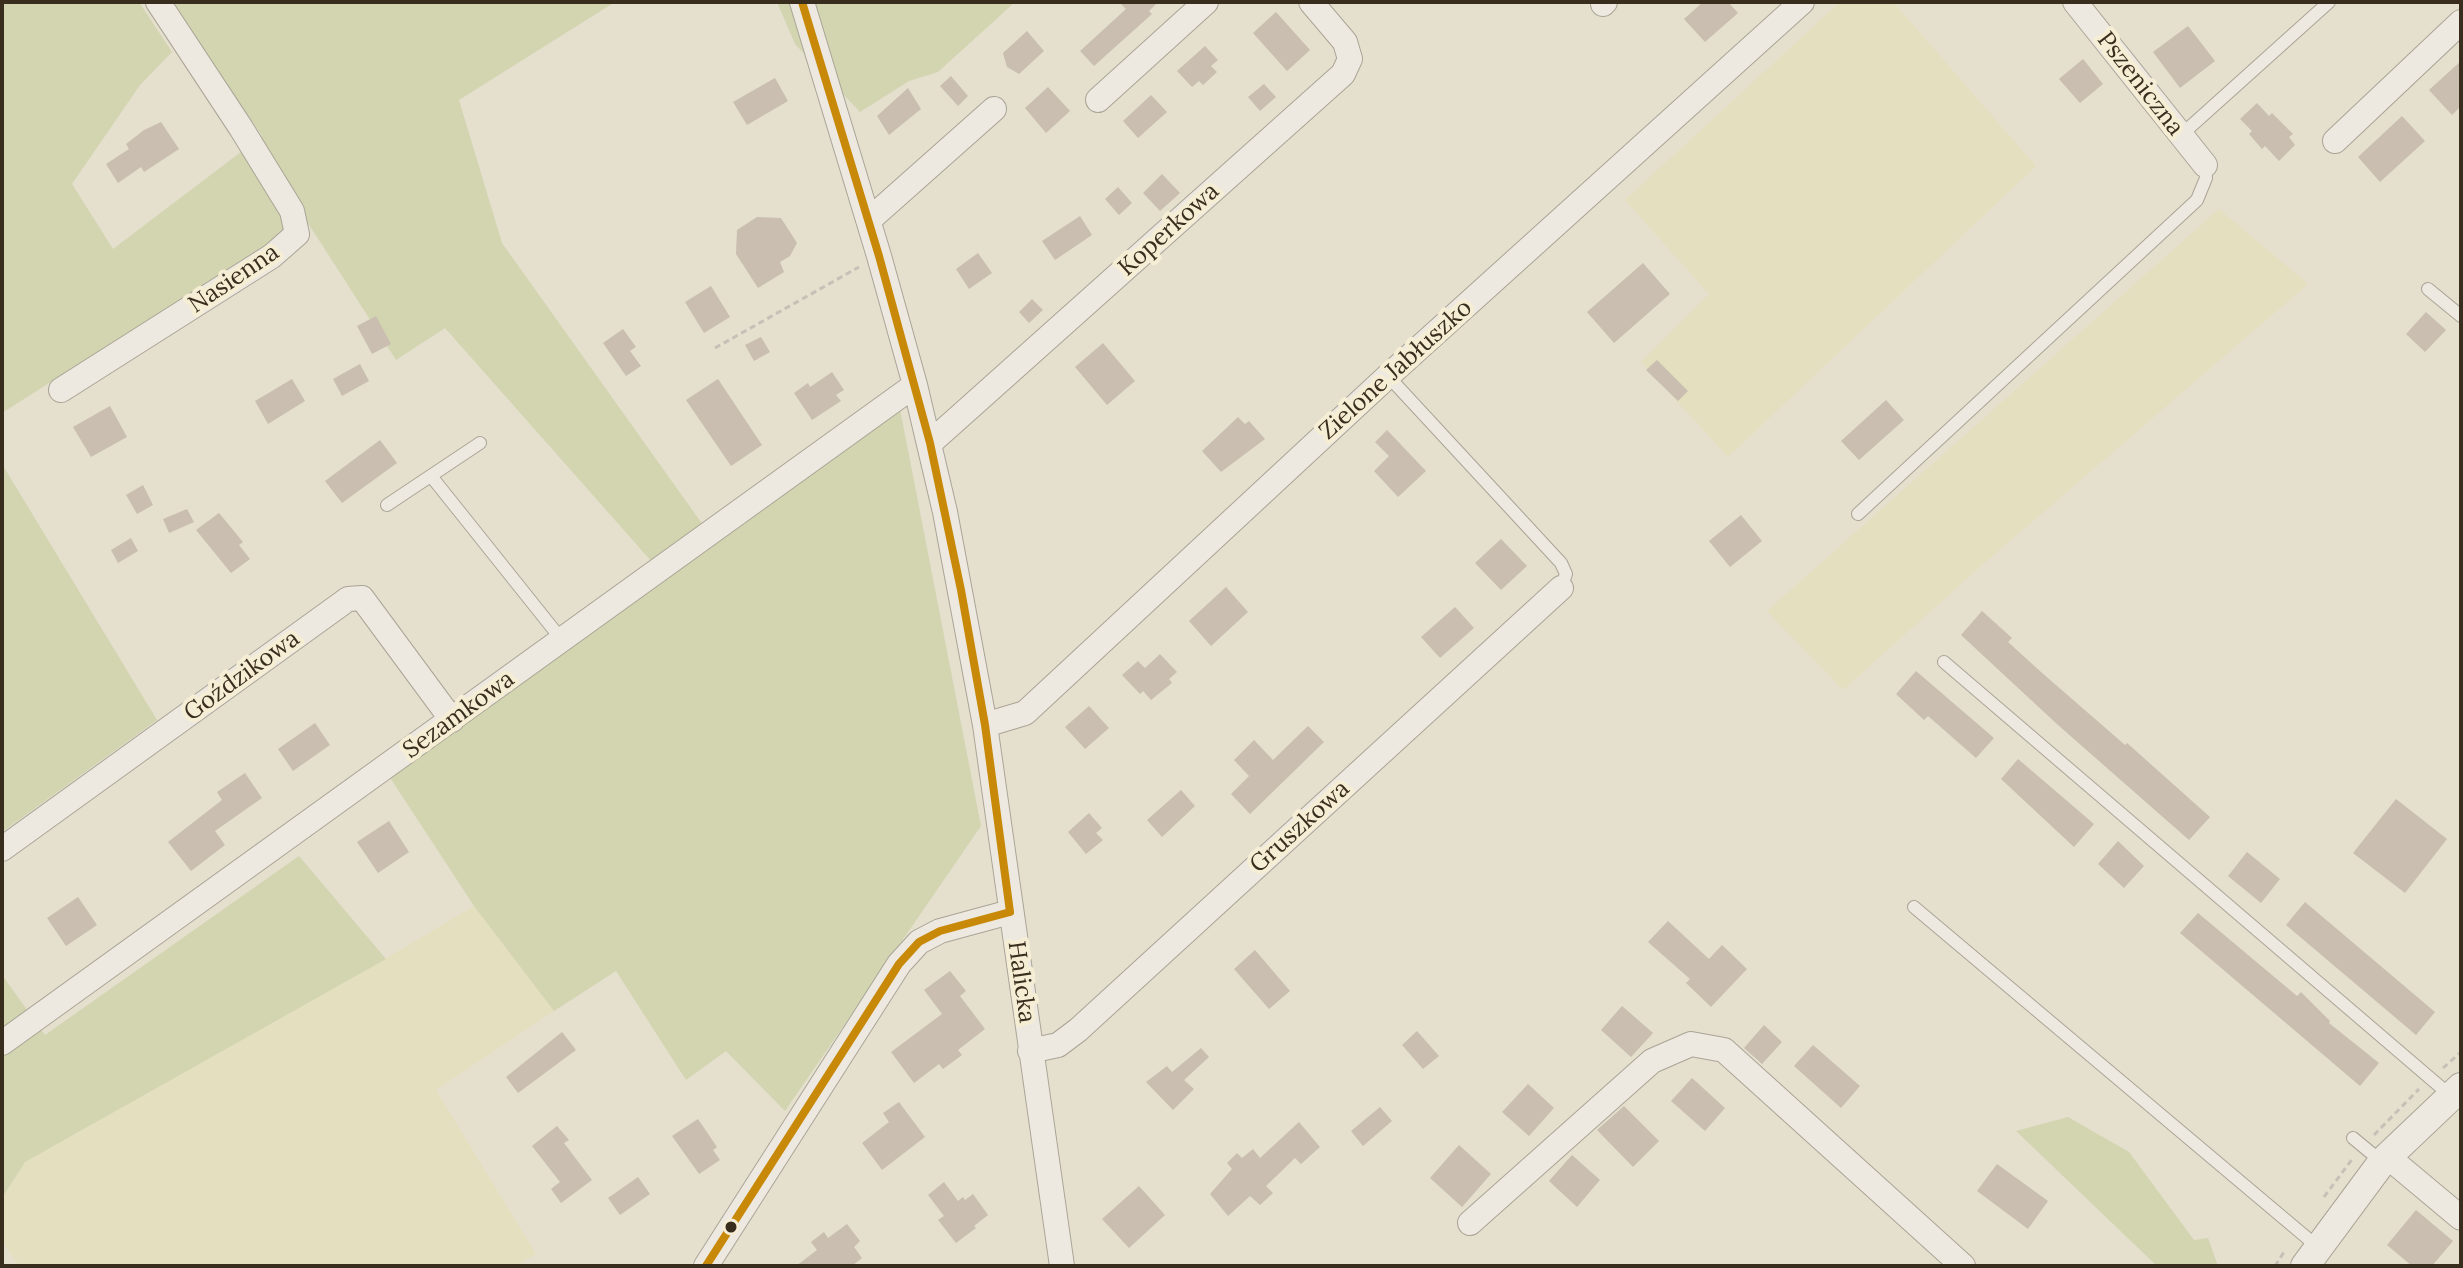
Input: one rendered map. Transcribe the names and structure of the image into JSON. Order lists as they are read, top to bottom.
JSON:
{
  "streets": {
    "street": [
      "Pszeniczna",
      "Koperkowa",
      "Nasienna",
      "Zielone Jabłuszko",
      "Goździkowa",
      "Sezamkowa",
      "Gruszkowa",
      "Halicka"
    ]
  },
  "crossings": [
    ["Koperkowa", "Halicka"],
    ["Zielone Jabłuszko", "Halicka"],
    ["Goździkowa", "Sezamkowa"],
    ["Sezamkowa", "Halicka"],
    ["Gruszkowa", "Halicka"]
  ]
}
